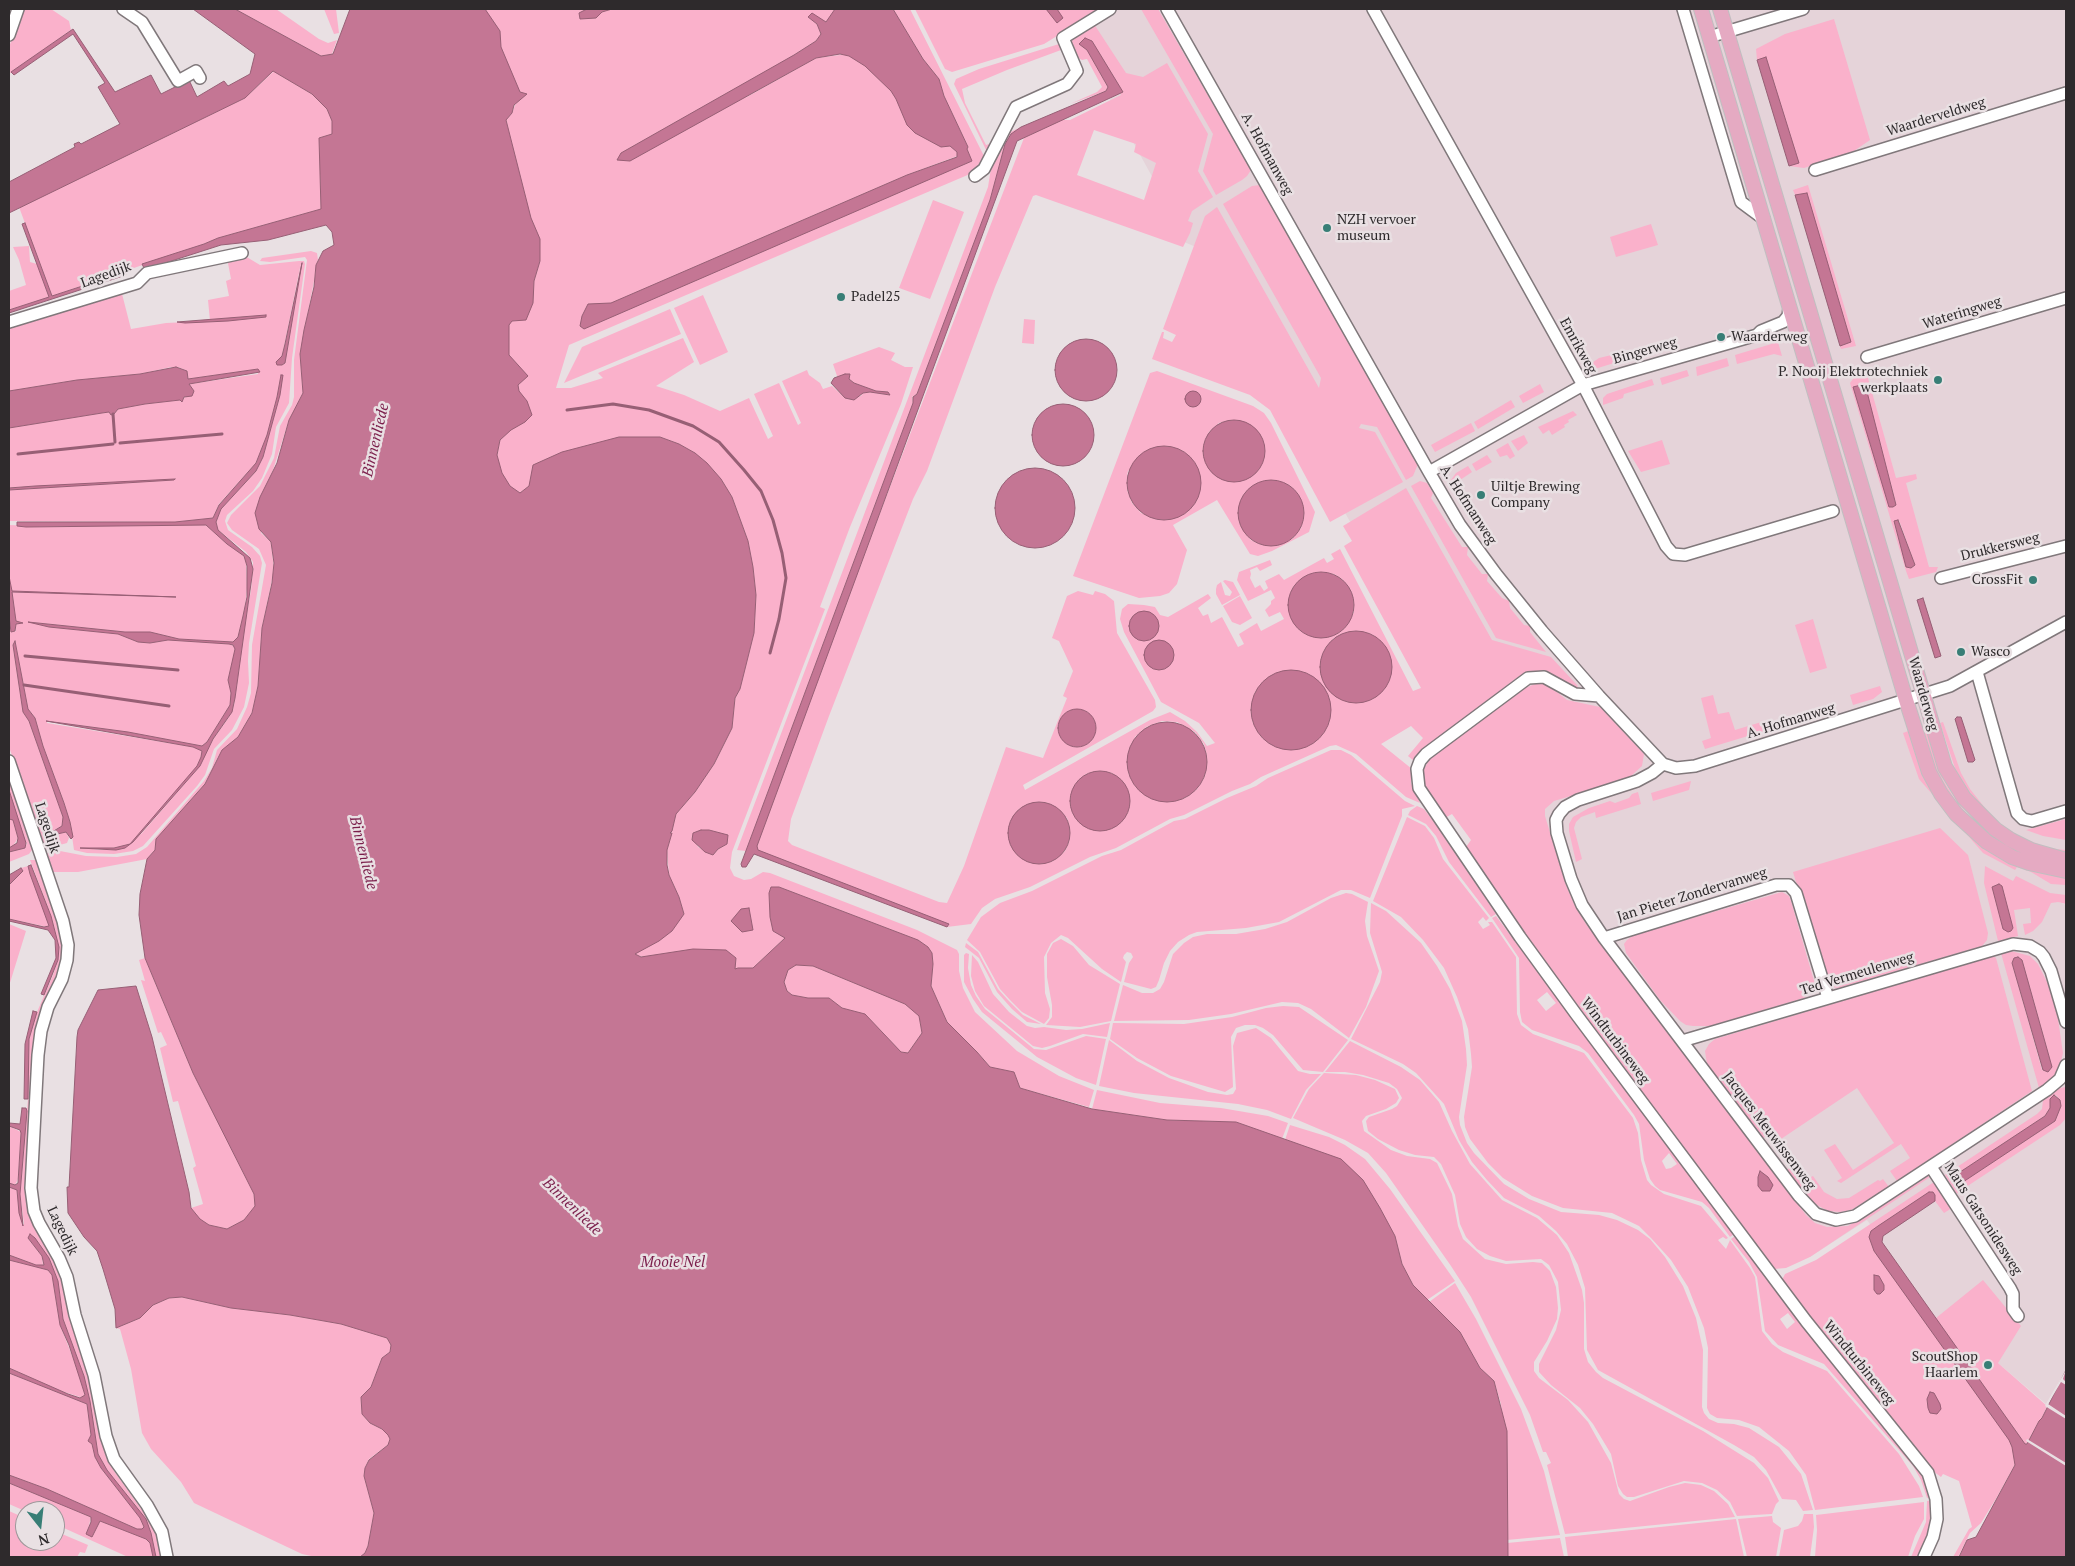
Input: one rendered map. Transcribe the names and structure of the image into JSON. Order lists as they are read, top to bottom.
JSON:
{
  "streets": {
    "main road": ["Waarderweg"],
    "street": [
      "Waarderveldweg",
      "A. Hofmanweg",
      "Lagedijk",
      "Wateringweg",
      "Emrikweg",
      "Bingerweg",
      "Drukkersweg",
      "Jan Pieter Zondervanweg",
      "Ted Vermeulenweg",
      "Windturbineweg",
      "Jacques Meuwissenweg",
      "Maus Gatsonidesweg"
    ]
  },
  "crossings": [
    ["A. Hofmanweg", "Bingerweg"],
    ["A. Hofmanweg", "Waarderweg"],
    ["A. Hofmanweg", "Windturbineweg"],
    ["A. Hofmanweg", "Jacques Meuwissenweg"],
    ["Emrikweg", "Bingerweg"],
    ["Bingerweg", "Waarderweg"],
    ["Jan Pieter Zondervanweg", "Ted Vermeulenweg"],
    ["Jan Pieter Zondervanweg", "Jacques Meuwissenweg"],
    ["Ted Vermeulenweg", "Jacques Meuwissenweg"],
    ["Jacques Meuwissenweg", "Maus Gatsonidesweg"]
  ],
  "water": ["Binnenliede", "Mooie Nel"],
  "places": [
    "NZH vervoer museum",
    "Padel25",
    "Waarderweg",
    "P. Nooij Elektrotechniek werkplaats",
    "Uiltje Brewing Company",
    "CrossFit",
    "Wasco",
    "ScoutShop Haarlem"
  ],
  "north": "bottom"
}
